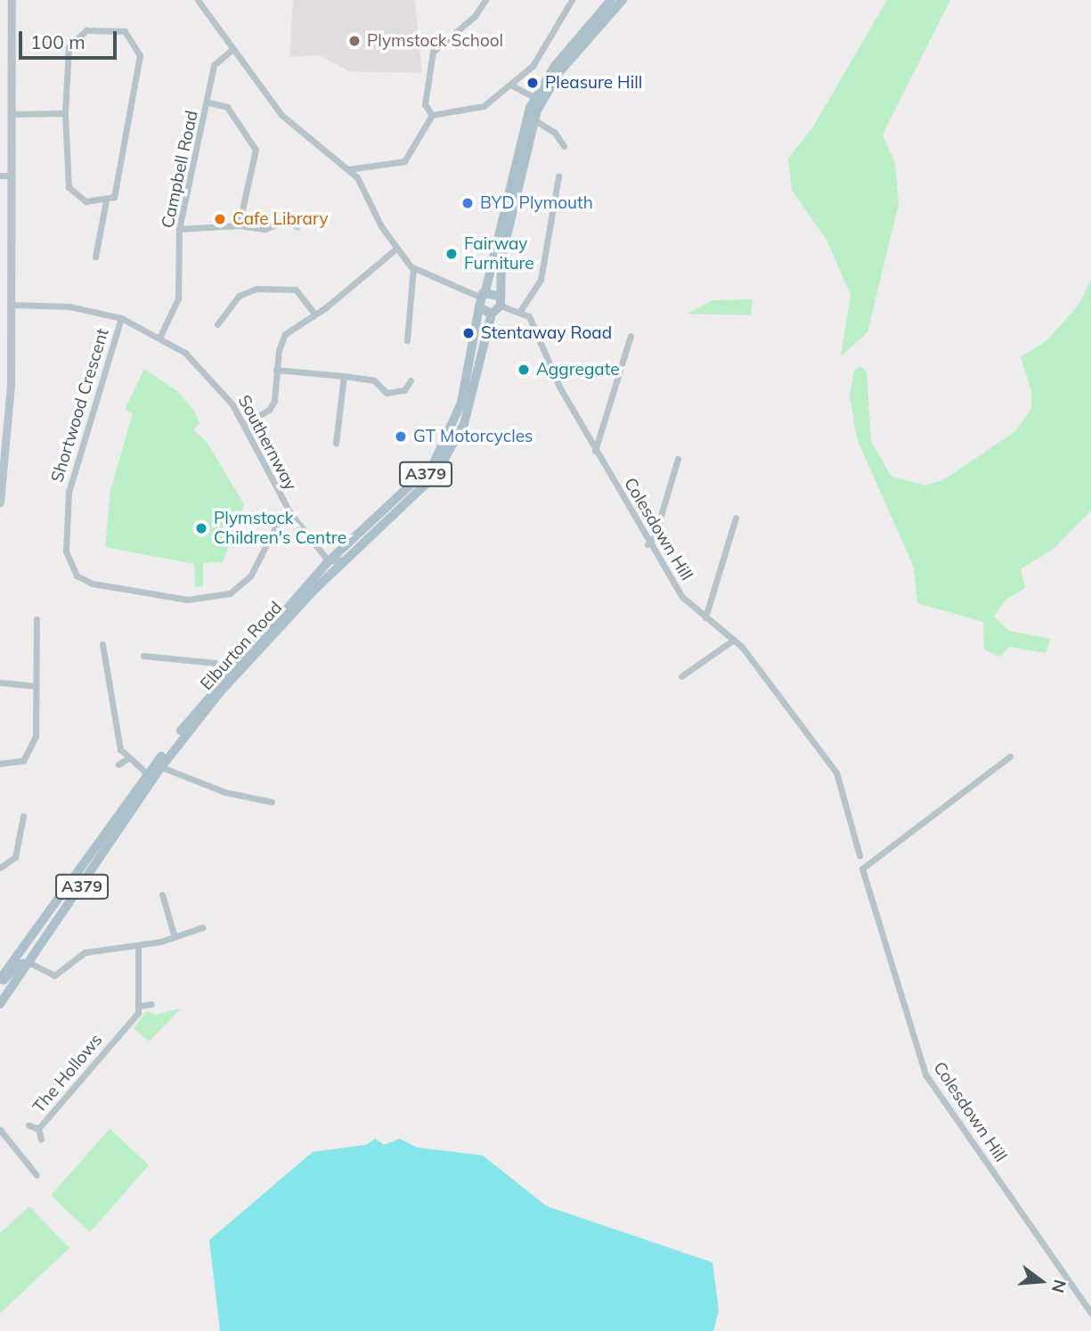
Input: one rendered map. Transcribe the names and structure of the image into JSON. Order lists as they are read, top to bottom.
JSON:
{
  "streets": {
    "main road": ["A379", "Elburton Road"],
    "street": [
      "Campbell Road",
      "Shortwood Crescent",
      "Southernway",
      "Colesdown Hill",
      "The Hollows"
    ]
  },
  "crossings": [
    ["Campbell Road", "Southernway"],
    ["Shortwood Crescent", "Southernway"],
    ["Southernway", "Elburton Road"],
    ["A379", "Elburton Road"]
  ],
  "places": [
    "Plymstock School",
    "Pleasure Hill",
    "BYD Plymouth",
    "Cafe Library",
    "Fairway Furniture",
    "Stentaway Road",
    "Aggregate",
    "GT Motorcycles",
    "Plymstock Children's Centre"
  ],
  "scale_bar": "100 m",
  "north": "right"
}
